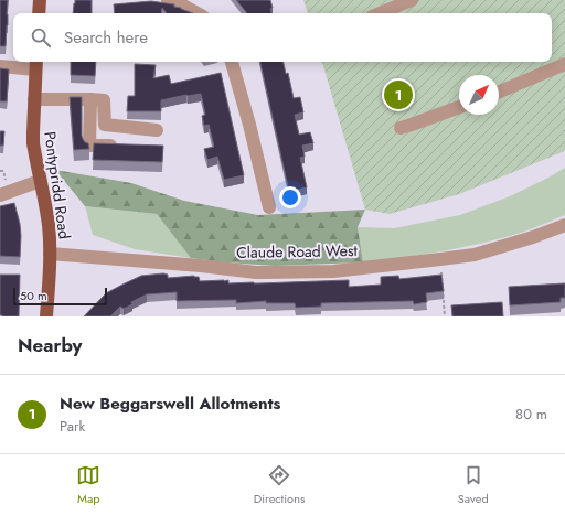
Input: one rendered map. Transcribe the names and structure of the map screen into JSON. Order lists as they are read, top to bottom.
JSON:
{
  "streets": {
    "main road": ["Pontypridd Road"],
    "street": ["Claude Road West"]
  },
  "crossings": [
    ["Pontypridd Road", "Claude Road West"]
  ],
  "scale_bar": "50 m",
  "north": "top right",
  "page": {
    "search": "Search here",
    "pins": "1",
    "scale": "50 m",
    "heading": "Nearby",
    "list": [
      {
        "mark": "1",
        "name": "New Beggarswell Allotments",
        "note": "Park",
        "value": "80 m"
      }
    ],
    "nav": ["Map", "Directions", "Saved"]
  }
}
